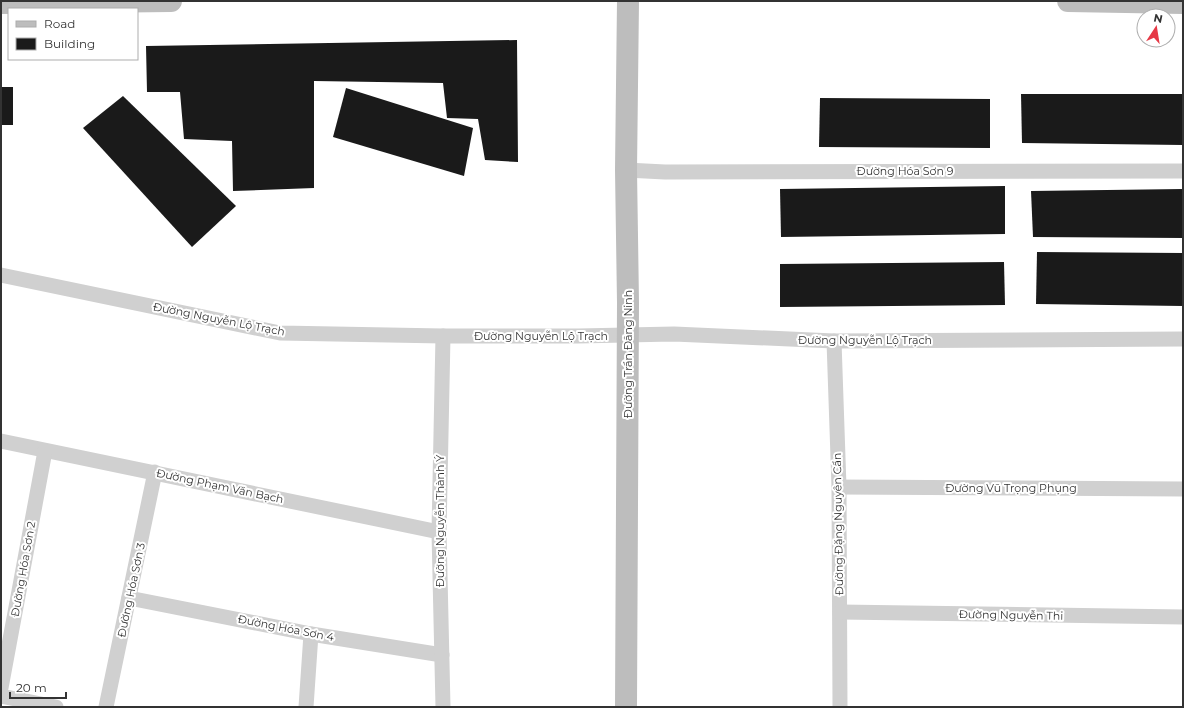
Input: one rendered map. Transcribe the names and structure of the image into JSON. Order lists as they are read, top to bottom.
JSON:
{
  "streets": {
    "street": [
      "Đường Hóa Sơn 9",
      "Đường Nguyễn Lộ Trạch",
      "Đường Trần Đăng Ninh",
      "Đường Phạm Văn Bạch",
      "Đường Vũ Trọng Phụng",
      "Đường Nguyễn Thành Ý",
      "Đường Đặng Nguyên Cẩn",
      "Đường Hóa Sơn 2",
      "Đường Hóa Sơn 3",
      "Đường Nguyễn Thi",
      "Đường Hóa Sơn 4"
    ]
  },
  "crossings": [
    ["Đường Hóa Sơn 9", "Đường Trần Đăng Ninh"],
    ["Đường Nguyễn Lộ Trạch", "Đường Trần Đăng Ninh"],
    ["Đường Nguyễn Lộ Trạch", "Đường Nguyễn Thành Ý"],
    ["Đường Nguyễn Lộ Trạch", "Đường Đặng Nguyên Cẩn"],
    ["Đường Phạm Văn Bạch", "Đường Nguyễn Thành Ý"],
    ["Đường Phạm Văn Bạch", "Đường Hóa Sơn 2"],
    ["Đường Phạm Văn Bạch", "Đường Hóa Sơn 3"],
    ["Đường Vũ Trọng Phụng", "Đường Đặng Nguyên Cẩn"],
    ["Đường Nguyễn Thành Ý", "Đường Hóa Sơn 4"],
    ["Đường Đặng Nguyên Cẩn", "Đường Nguyễn Thi"],
    ["Đường Hóa Sơn 3", "Đường Hóa Sơn 4"]
  ],
  "legend": ["Road", "Building"],
  "scale_bar": "20 m",
  "north": "top"
}
